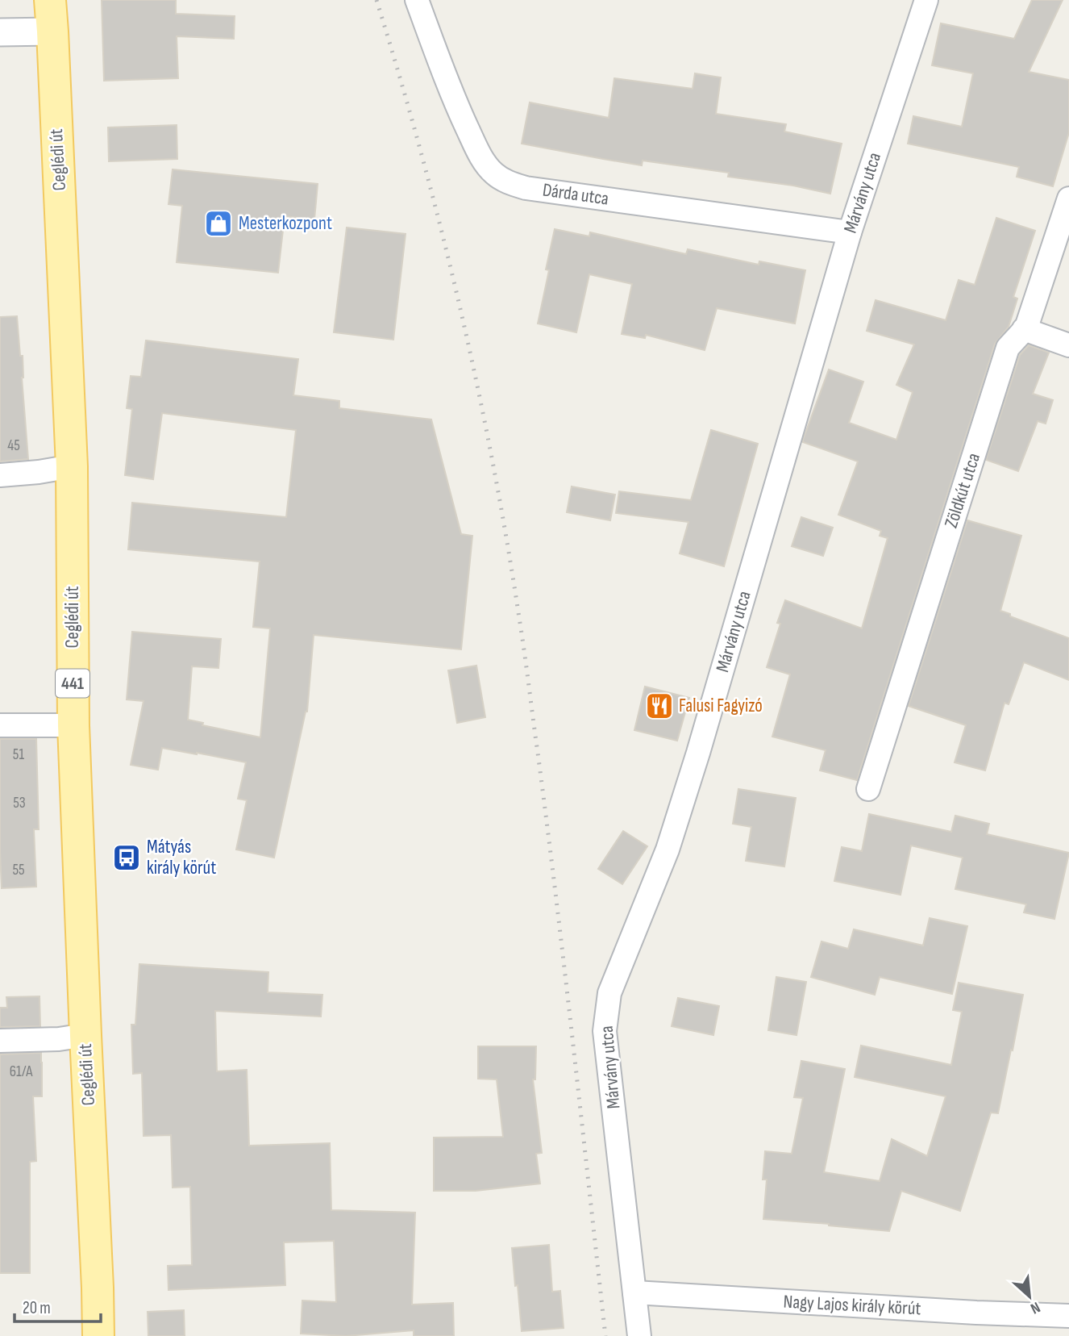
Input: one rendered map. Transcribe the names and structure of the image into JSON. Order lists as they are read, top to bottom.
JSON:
{
  "streets": {
    "main road": ["Ceglédi út", "441"],
    "street": [
      "Márvány utca",
      "Dárda utca",
      "Zöldkút utca",
      "Nagy Lajos király körút"
    ]
  },
  "crossings": [
    ["Márvány utca", "Dárda utca"],
    ["Márvány utca", "Nagy Lajos király körút"]
  ],
  "places": {
    "shop": ["Mesterkozpont"],
    "restaurant": ["Falusi Fagyizó"],
    "bus stop": ["Mátyás király körút"]
  },
  "house_numbers": [
    "45",
    "51",
    "53",
    "55",
    "61/A"
  ],
  "scale_bar": "20 m",
  "north": "bottom right"
}
